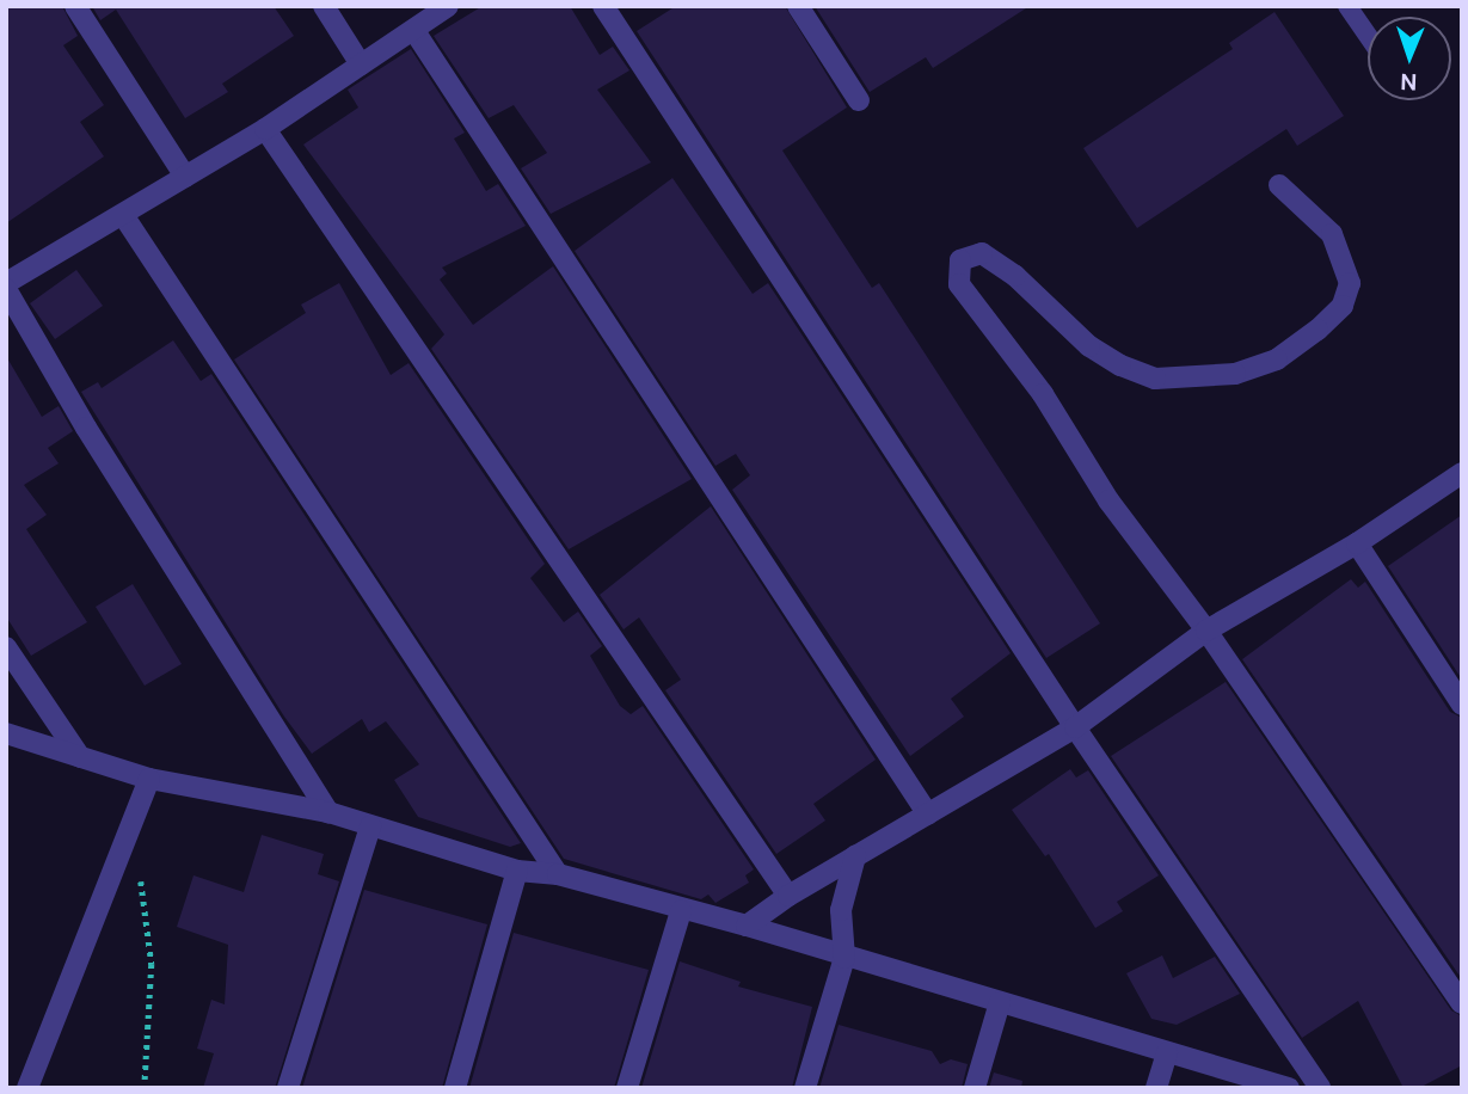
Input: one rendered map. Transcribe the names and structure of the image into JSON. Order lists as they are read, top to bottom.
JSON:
{
  "north": "bottom"
}
